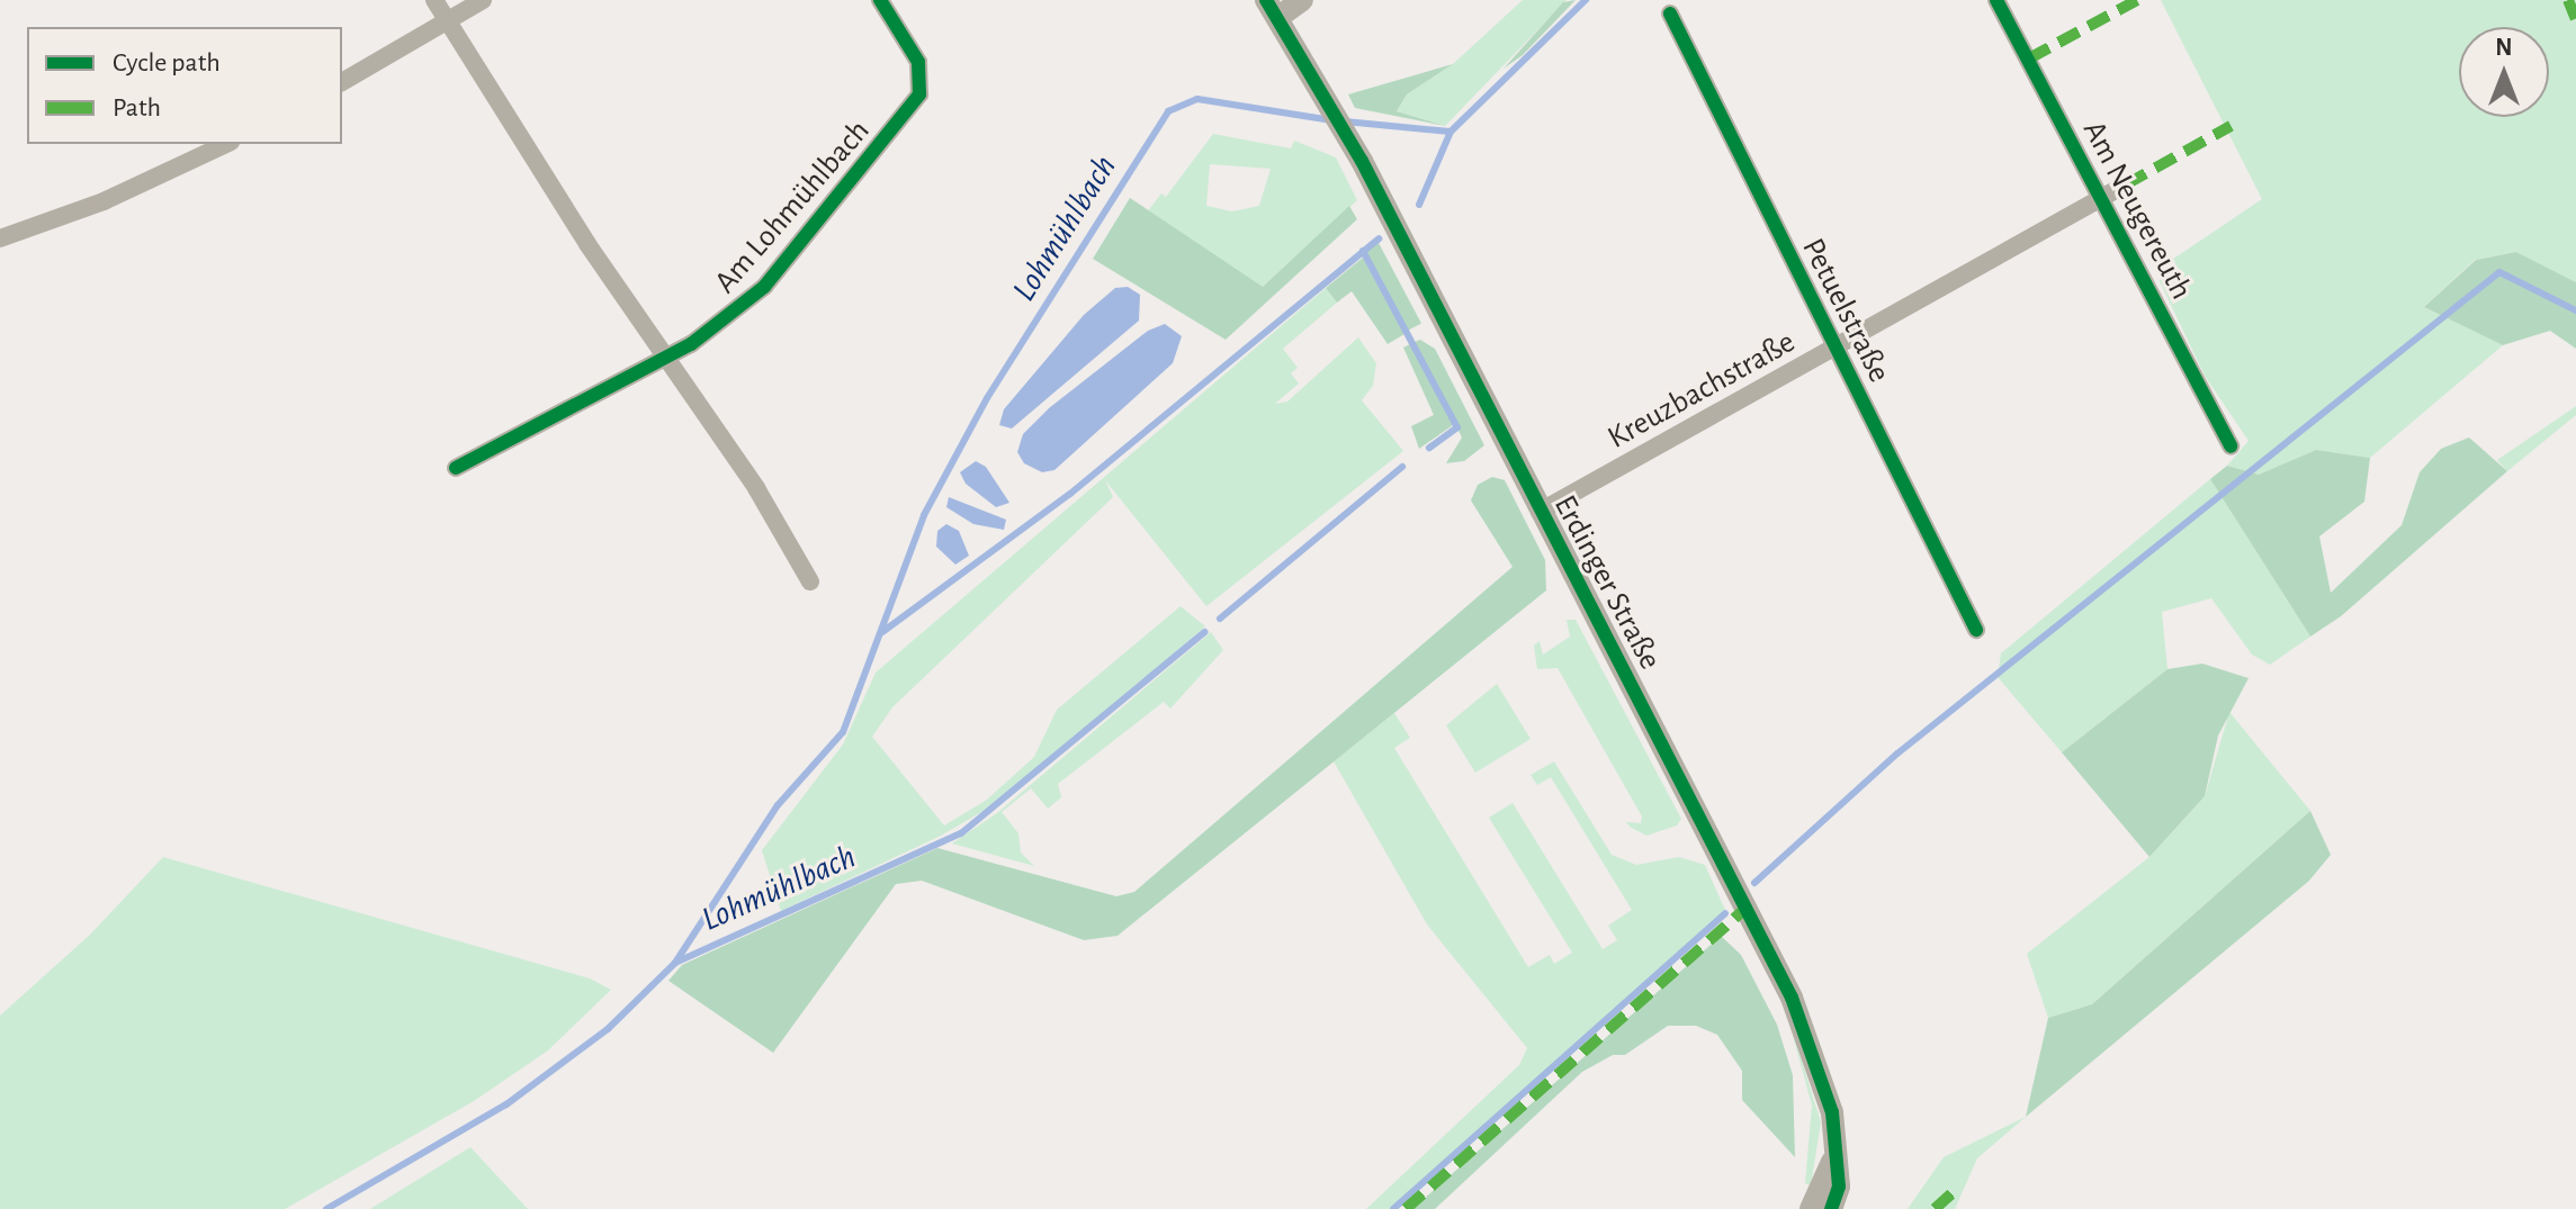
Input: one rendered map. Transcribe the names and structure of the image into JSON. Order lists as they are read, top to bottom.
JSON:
{
  "streets": {
    "street": [
      "Am Lohmühlbach",
      "Am Neugereuth",
      "Petuelstraße",
      "Kreuzbachstraße",
      "Erdinger Straße"
    ]
  },
  "crossings": [
    ["Am Neugereuth", "Kreuzbachstraße"],
    ["Petuelstraße", "Kreuzbachstraße"],
    ["Kreuzbachstraße", "Erdinger Straße"]
  ],
  "water": ["Lohmühlbach"],
  "legend": ["Cycle path", "Path"],
  "north": "top"
}
